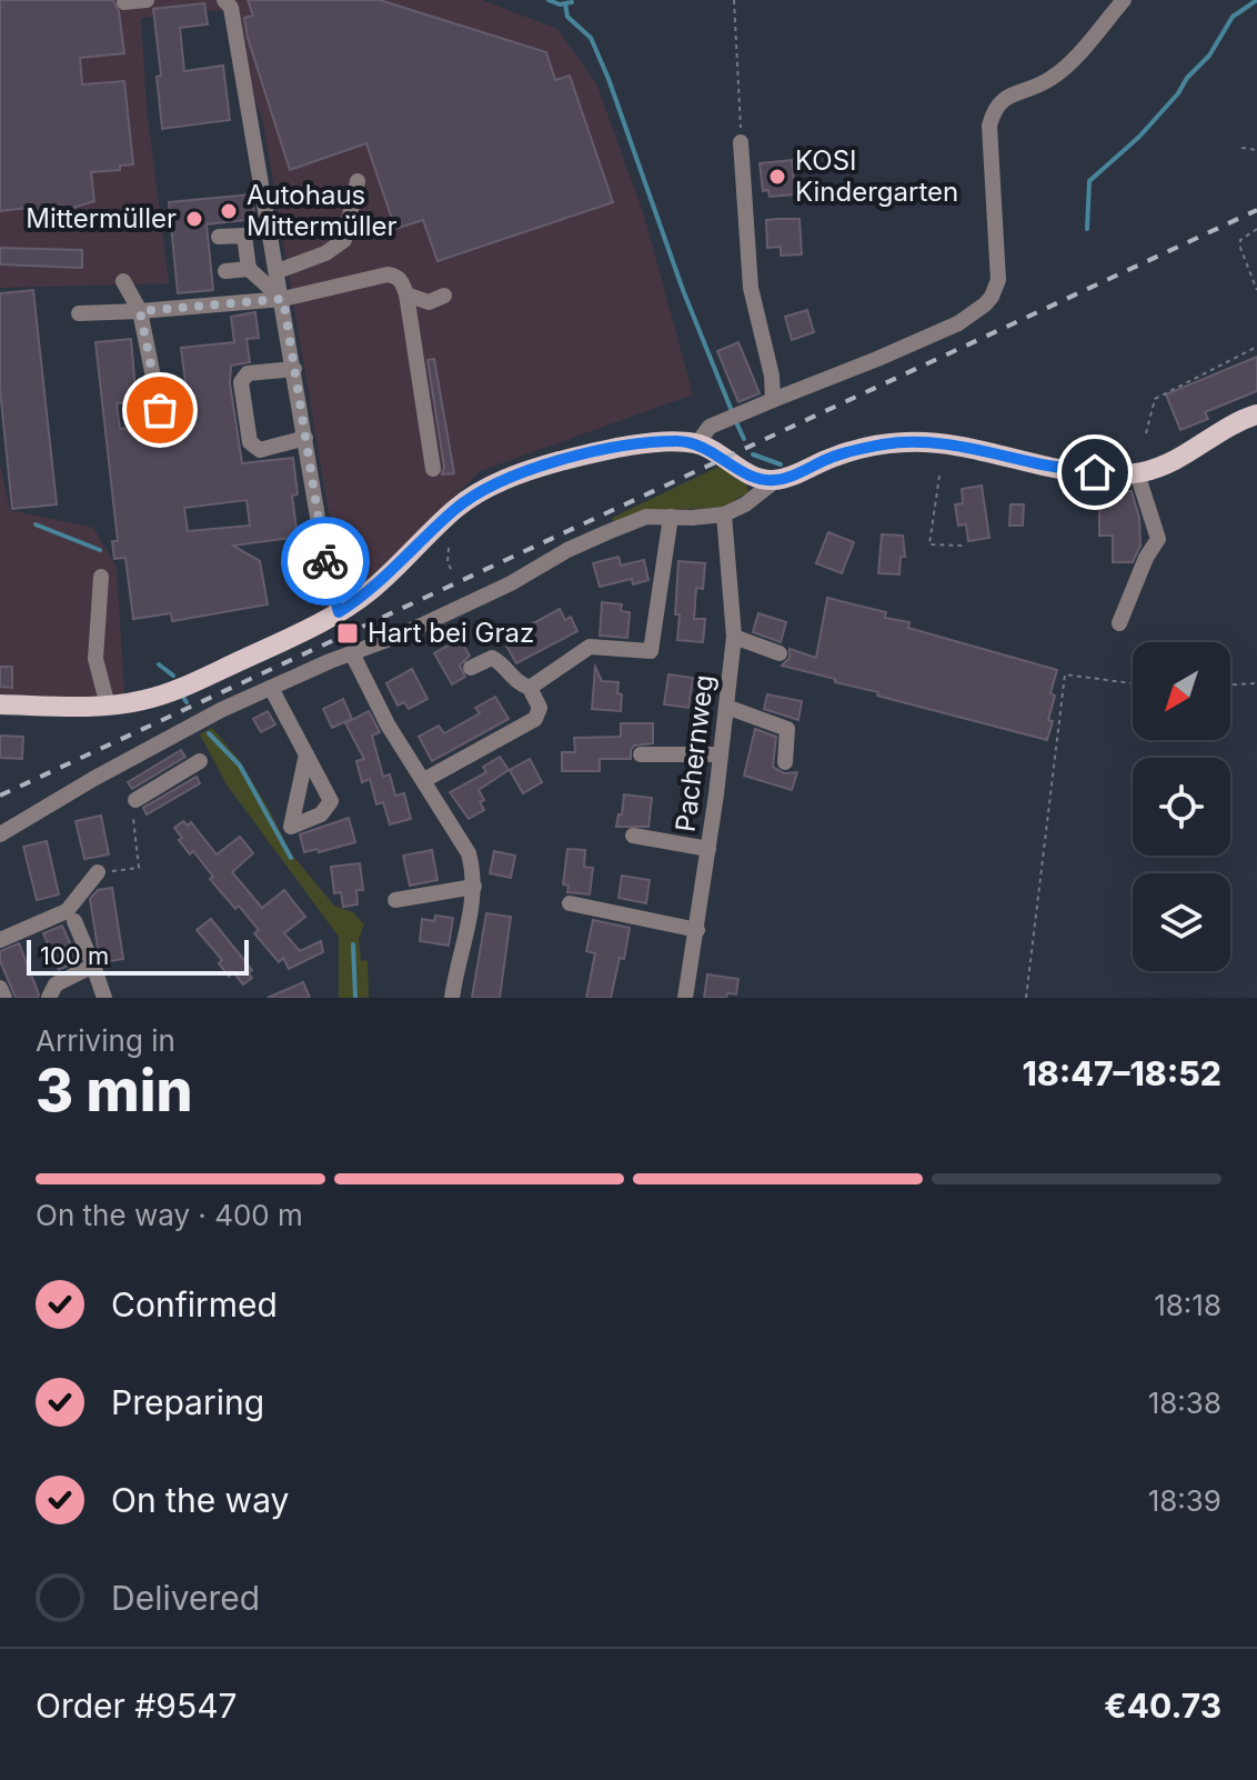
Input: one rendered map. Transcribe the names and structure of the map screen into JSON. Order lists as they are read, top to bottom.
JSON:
{
  "streets": {
    "street": ["Pachernweg"]
  },
  "places": {
    "other": ["KOSI Kindergarten", "Autohaus Mittermüller", "Mittermüller"],
    "transit": ["Hart bei Graz"]
  },
  "scale_bar": "100 m",
  "north": "bottom left",
  "page": {
    "scale": "100 m",
    "heading": ["3 min", "Arriving in", "18:47–18:52"],
    "panel": ["Order #9547", "€40.73"],
    "bar": "On the way · 400 m",
    "list": [
      ["Confirmed", "18:18"],
      ["Preparing", "18:38"],
      ["On the way", "18:39"],
      "Delivered"
    ]
  }
}
